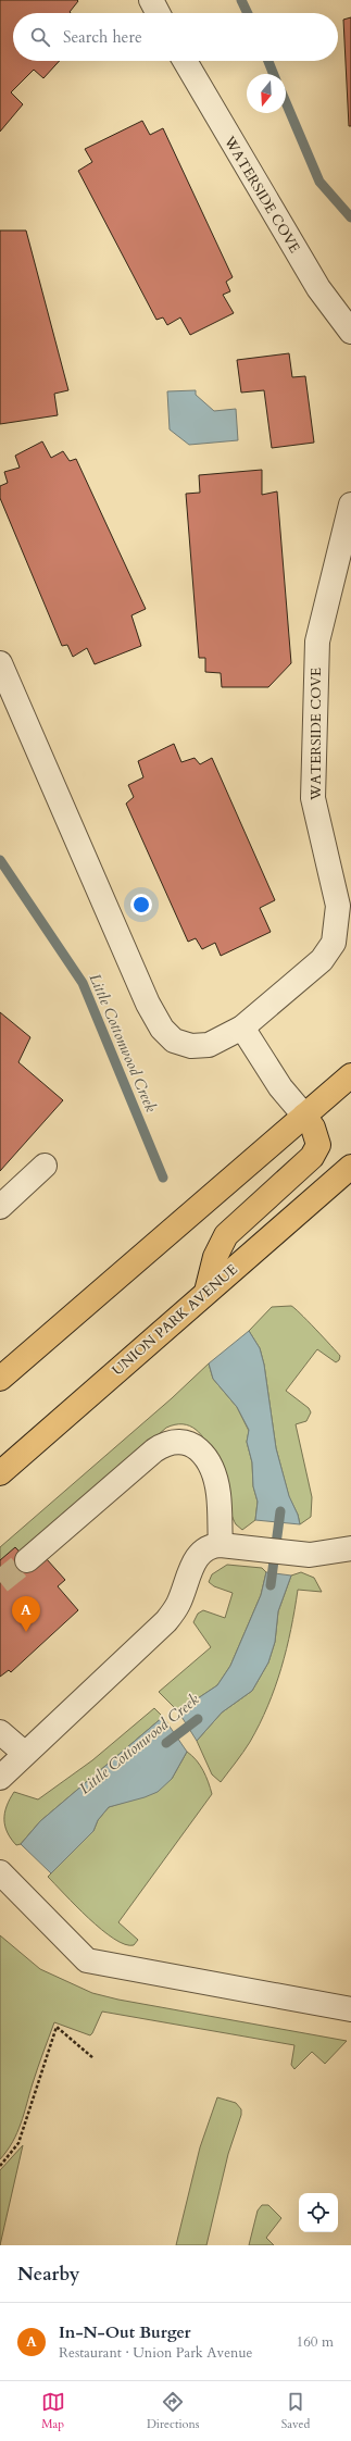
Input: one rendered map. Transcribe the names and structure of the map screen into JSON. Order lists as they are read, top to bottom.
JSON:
{
  "streets": {
    "main road": ["UNION PARK AVENUE"],
    "lane": ["WATERSIDE COVE"]
  },
  "water": ["Little Cottonwood Creek"],
  "north": "bottom",
  "page": {
    "search": "Search here",
    "pins": "A",
    "heading": "Nearby",
    "list": [
      {
        "mark": "A",
        "name": "In-N-Out Burger",
        "note": "Restaurant · Union Park Avenue",
        "value": "160 m"
      }
    ],
    "nav": ["Map", "Directions", "Saved"]
  }
}
